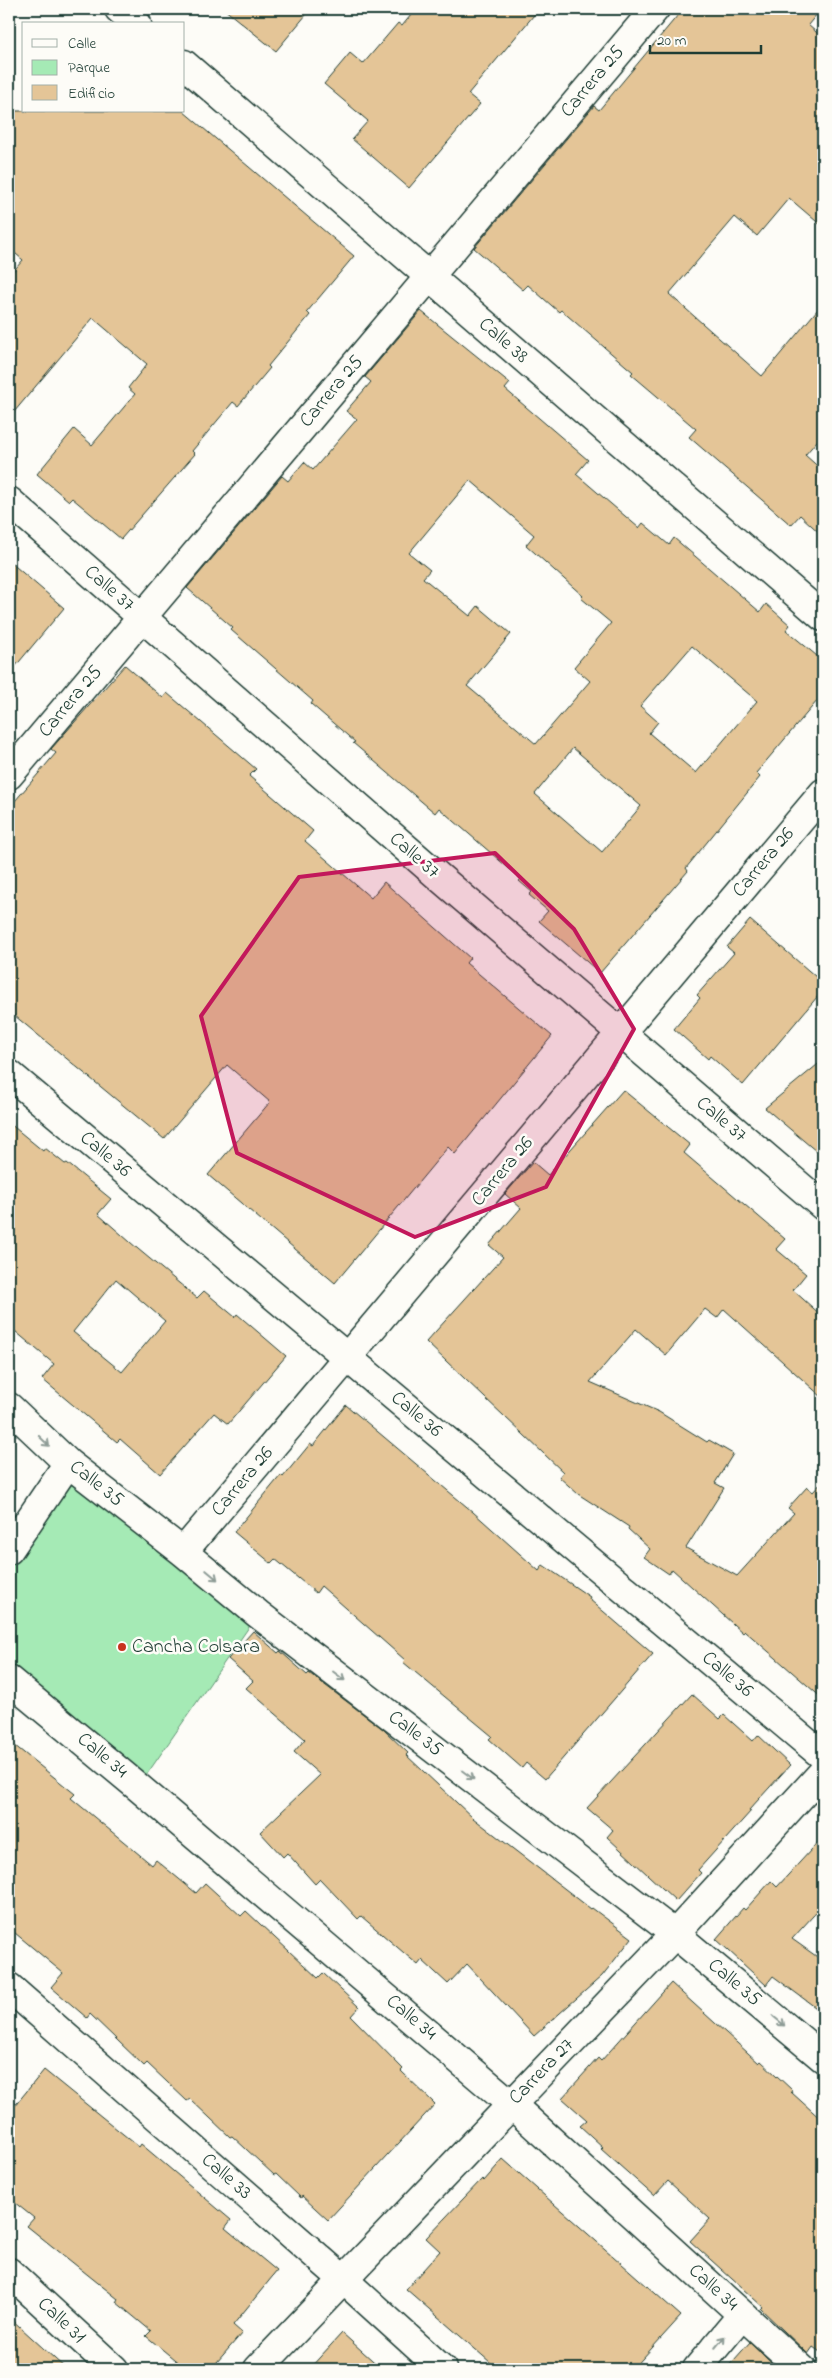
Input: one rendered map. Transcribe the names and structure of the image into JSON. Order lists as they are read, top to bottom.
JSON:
{
  "streets": {
    "street": [
      "Carrera 25",
      "Calle 38",
      "Calle 37",
      "Carrera 26",
      "Calle 36",
      "Calle 35",
      "Calle 34",
      "Carrera 27",
      "Calle 33",
      "Calle 31"
    ]
  },
  "crossings": [
    ["Carrera 25", "Calle 38"],
    ["Carrera 25", "Calle 37"],
    ["Calle 37", "Carrera 26"],
    ["Carrera 26", "Calle 36"],
    ["Carrera 26", "Calle 35"],
    ["Calle 35", "Carrera 27"],
    ["Calle 34", "Carrera 27"],
    ["Carrera 27", "Calle 33"]
  ],
  "one_way": ["Calle 35"],
  "places": ["Cancha Colsara"],
  "legend": ["Calle", "Parque", "Edificio"],
  "scale_bar": "20 m"
}
